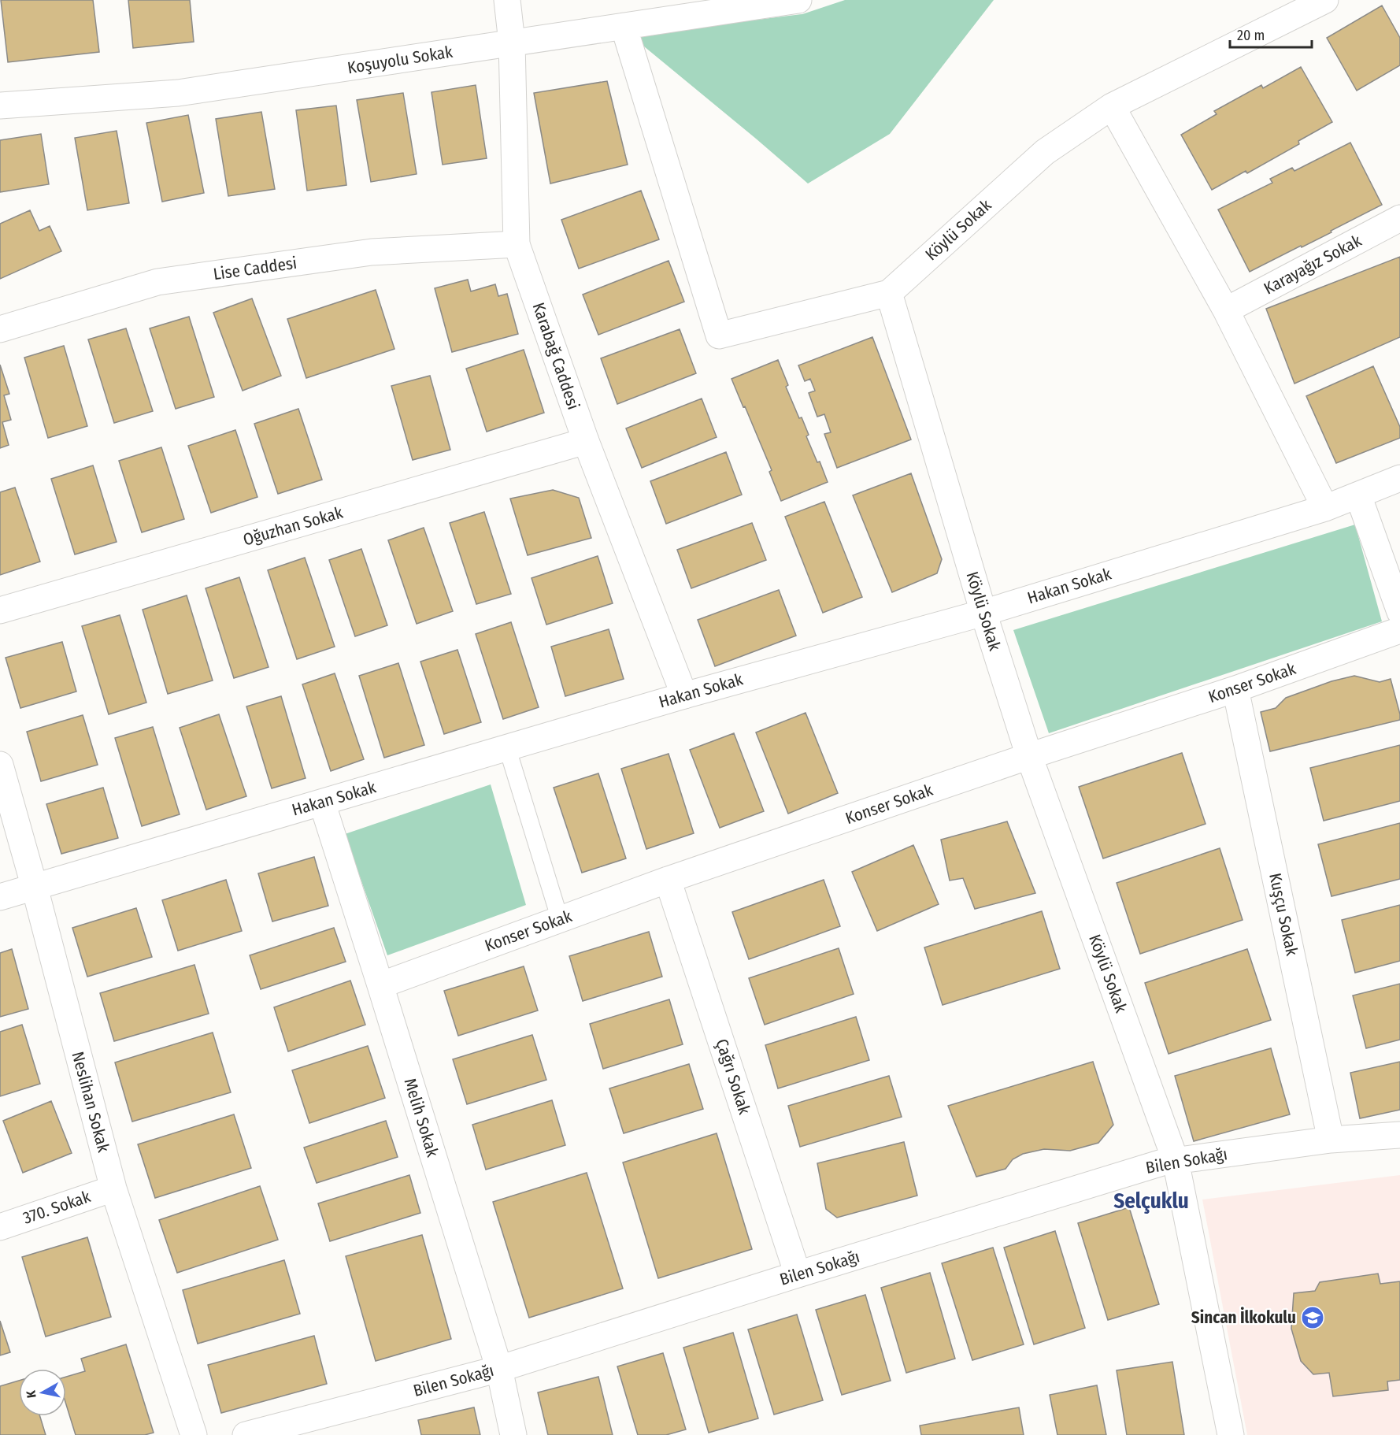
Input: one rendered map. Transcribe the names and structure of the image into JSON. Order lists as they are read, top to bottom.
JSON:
{
  "streets": {
    "street": [
      "Koşuyolu Sokak",
      "Köylü Sokak",
      "Karayağız Sokak",
      "Lise Caddesi",
      "Karabağ Caddesi",
      "Oğuzhan Sokak",
      "Hakan Sokak",
      "Konser Sokak",
      "Kuşçu Sokak",
      "Çağrı Sokak",
      "Neslihan Sokak",
      "Melih Sokak",
      "Bilen Sokağı",
      "370. Sokak"
    ]
  },
  "crossings": [
    ["Koşuyolu Sokak", "Karabağ Caddesi"],
    ["Köylü Sokak", "Hakan Sokak"],
    ["Köylü Sokak", "Konser Sokak"],
    ["Köylü Sokak", "Bilen Sokağı"],
    ["Lise Caddesi", "Karabağ Caddesi"],
    ["Karabağ Caddesi", "Oğuzhan Sokak"],
    ["Karabağ Caddesi", "Hakan Sokak"],
    ["Hakan Sokak", "Neslihan Sokak"],
    ["Hakan Sokak", "Melih Sokak"],
    ["Konser Sokak", "Kuşçu Sokak"],
    ["Konser Sokak", "Çağrı Sokak"],
    ["Konser Sokak", "Melih Sokak"],
    ["Kuşçu Sokak", "Bilen Sokağı"],
    ["Çağrı Sokak", "Bilen Sokağı"],
    ["Neslihan Sokak", "370. Sokak"],
    ["Melih Sokak", "Bilen Sokağı"]
  ],
  "districts": ["Selçuklu"],
  "places": {
    "school or university": ["Sincan İlkokulu"]
  },
  "scale_bar": "20 m",
  "north": "left"
}
